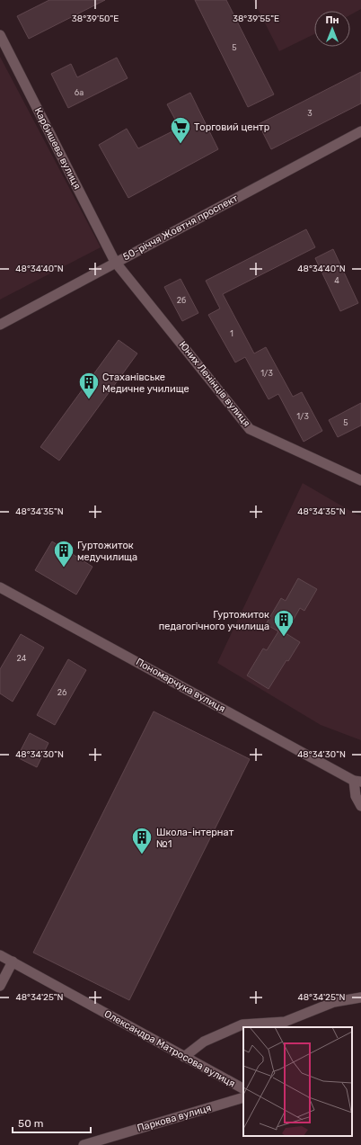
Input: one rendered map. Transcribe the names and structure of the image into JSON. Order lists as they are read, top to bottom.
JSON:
{
  "streets": {
    "street": [
      "Карбишева вулиця",
      "50-річчя Жовтня проспект",
      "Юних Ленінців вулиця",
      "Пономарчука вулиця",
      "Олександра Матросова вулиця",
      "Паркова вулиця"
    ]
  },
  "crossings": [
    ["Карбишева вулиця", "50-річчя Жовтня проспект"],
    ["Карбишева вулиця", "Юних Ленінців вулиця"],
    ["50-річчя Жовтня проспект", "Юних Ленінців вулиця"]
  ],
  "places": {
    "supermarket": ["Торговий центр"],
    "building": [
      "Стаханівське Медичне училище",
      "Гуртожиток медучилища",
      "Гуртожиток педагогічного училища",
      "Школа-інтернат №1"
    ]
  },
  "house_numbers": [
    "5",
    "6а",
    "3",
    "4",
    "2б",
    "1",
    "1/3",
    "1/3",
    "5",
    "24",
    "26"
  ],
  "scale_bar": "50 m",
  "north": "top",
  "coordinates": [
    "38°39'50\"E",
    "38°39'55\"E",
    "48°34'40\"N",
    "48°34'35\"N",
    "48°34'30\"N",
    "48°34'25\"N"
  ]
}
